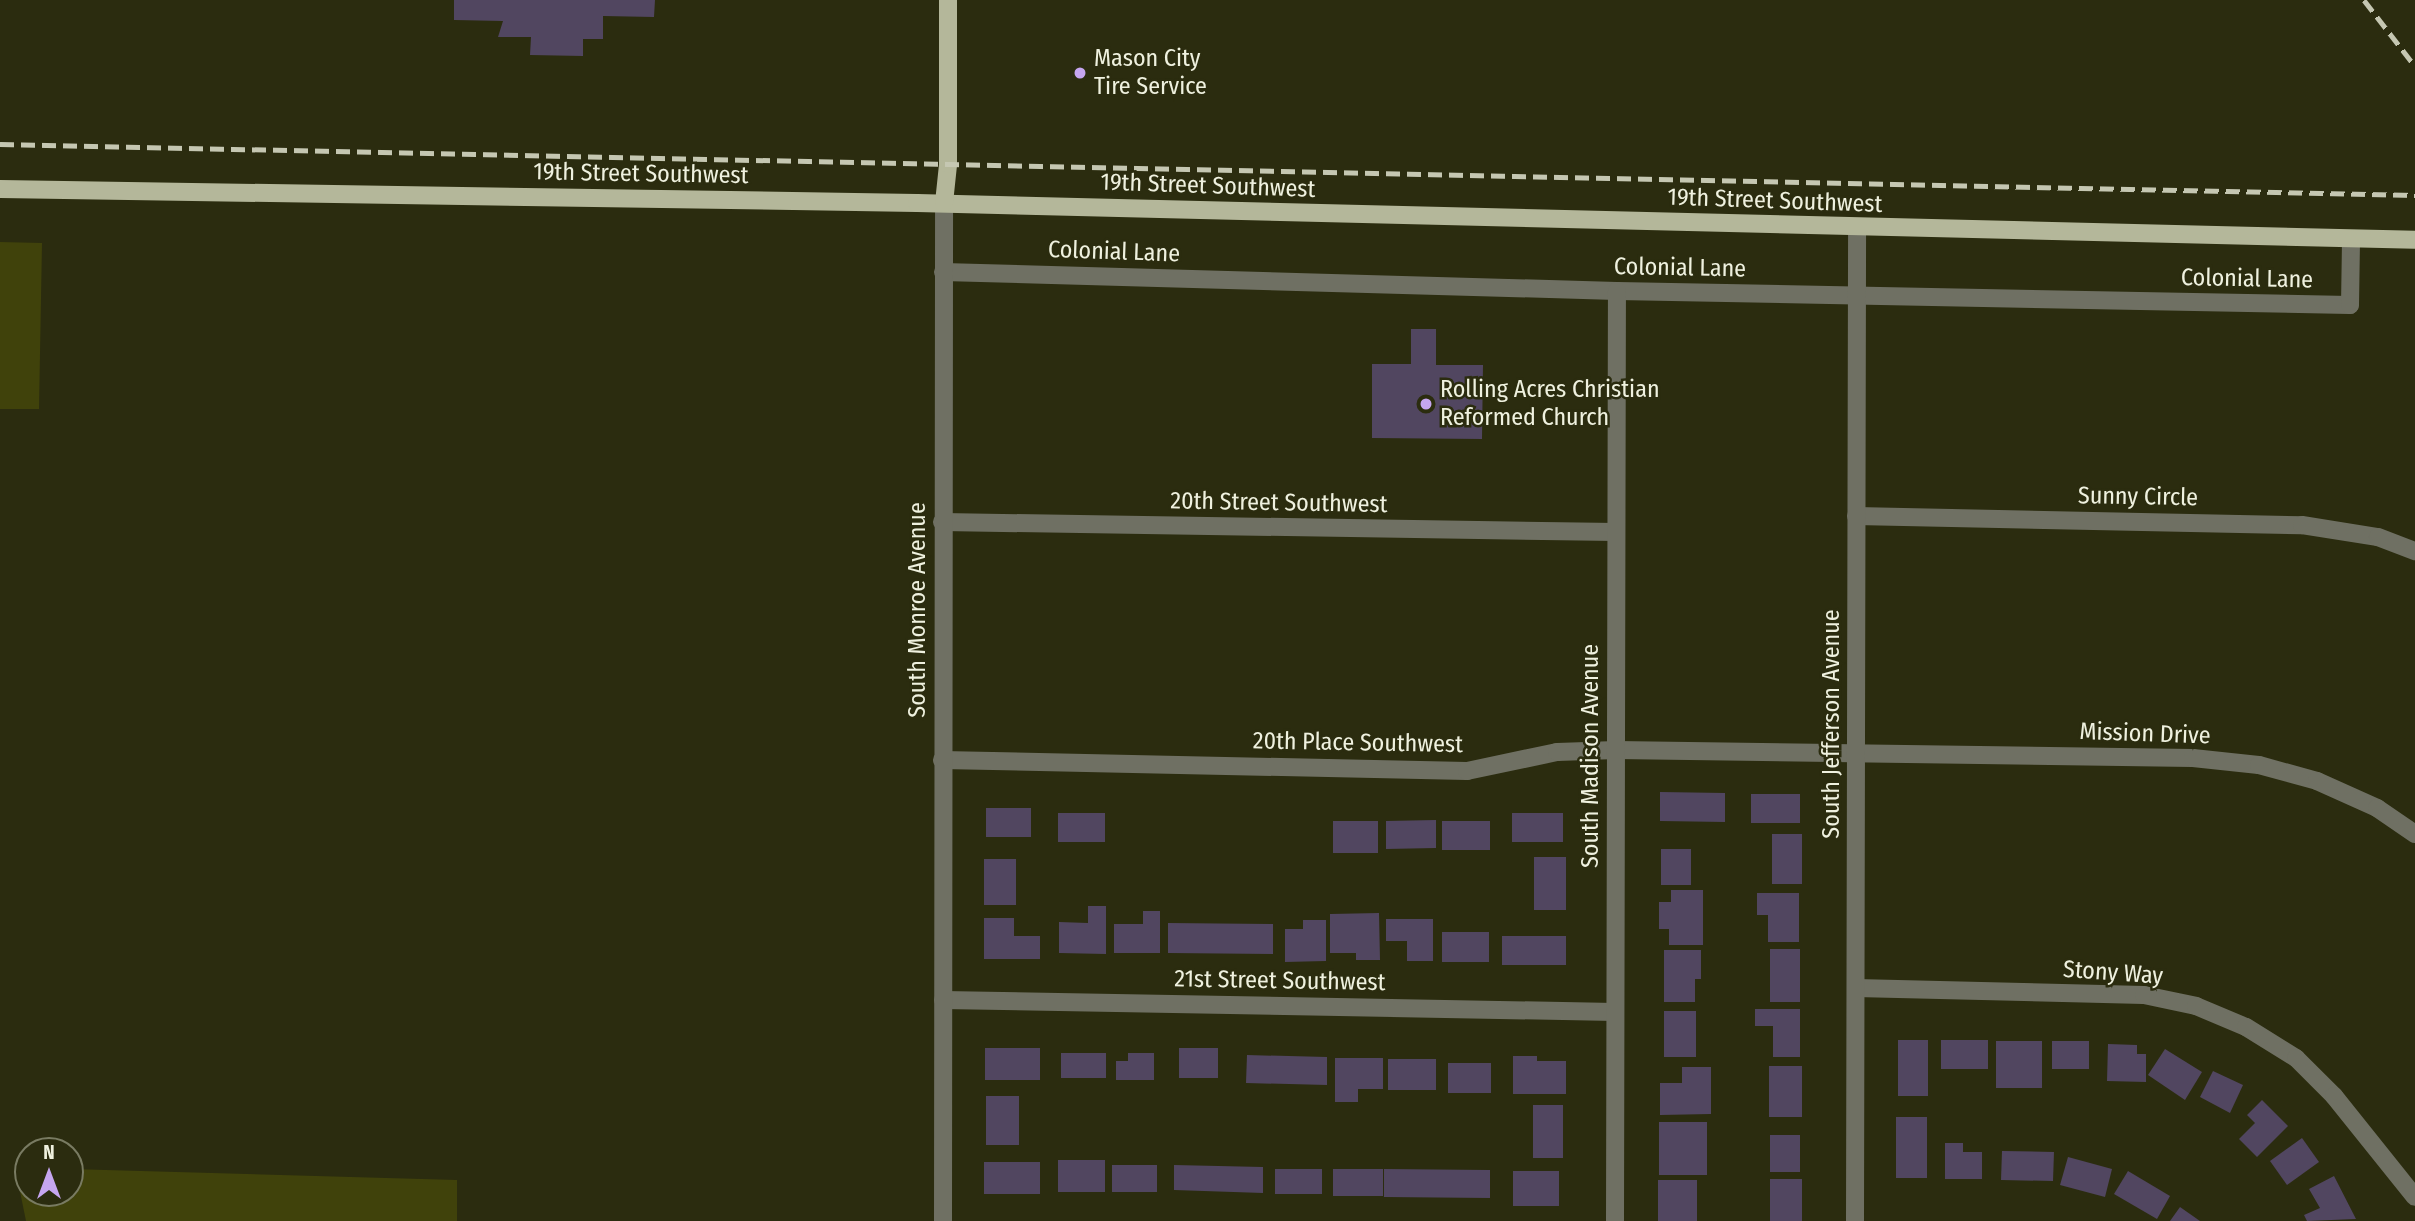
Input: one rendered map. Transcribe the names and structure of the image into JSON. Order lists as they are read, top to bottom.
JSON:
{
  "streets": {
    "main road": ["19th Street Southwest", "South Monroe Avenue"],
    "street": [
      "Colonial Lane",
      "Sunny Circle",
      "20th Street Southwest",
      "South Jefferson Avenue",
      "Mission Drive",
      "20th Place Southwest",
      "South Madison Avenue",
      "Stony Way",
      "21st Street Southwest"
    ]
  },
  "crossings": [
    ["19th Street Southwest", "Colonial Lane"],
    ["19th Street Southwest", "South Monroe Avenue"],
    ["19th Street Southwest", "South Jefferson Avenue"],
    ["Colonial Lane", "South Monroe Avenue"],
    ["Colonial Lane", "South Jefferson Avenue"],
    ["Colonial Lane", "South Madison Avenue"],
    ["Sunny Circle", "South Jefferson Avenue"],
    ["20th Street Southwest", "South Monroe Avenue"],
    ["20th Street Southwest", "South Madison Avenue"],
    ["South Monroe Avenue", "20th Place Southwest"],
    ["South Monroe Avenue", "21st Street Southwest"],
    ["South Jefferson Avenue", "Mission Drive"],
    ["South Jefferson Avenue", "20th Place Southwest"],
    ["South Jefferson Avenue", "Stony Way"],
    ["Mission Drive", "20th Place Southwest"],
    ["20th Place Southwest", "South Madison Avenue"],
    ["South Madison Avenue", "21st Street Southwest"]
  ],
  "places": ["Mason City Tire Service", "Rolling Acres Christian Reformed Church"],
  "north": "top"
}
